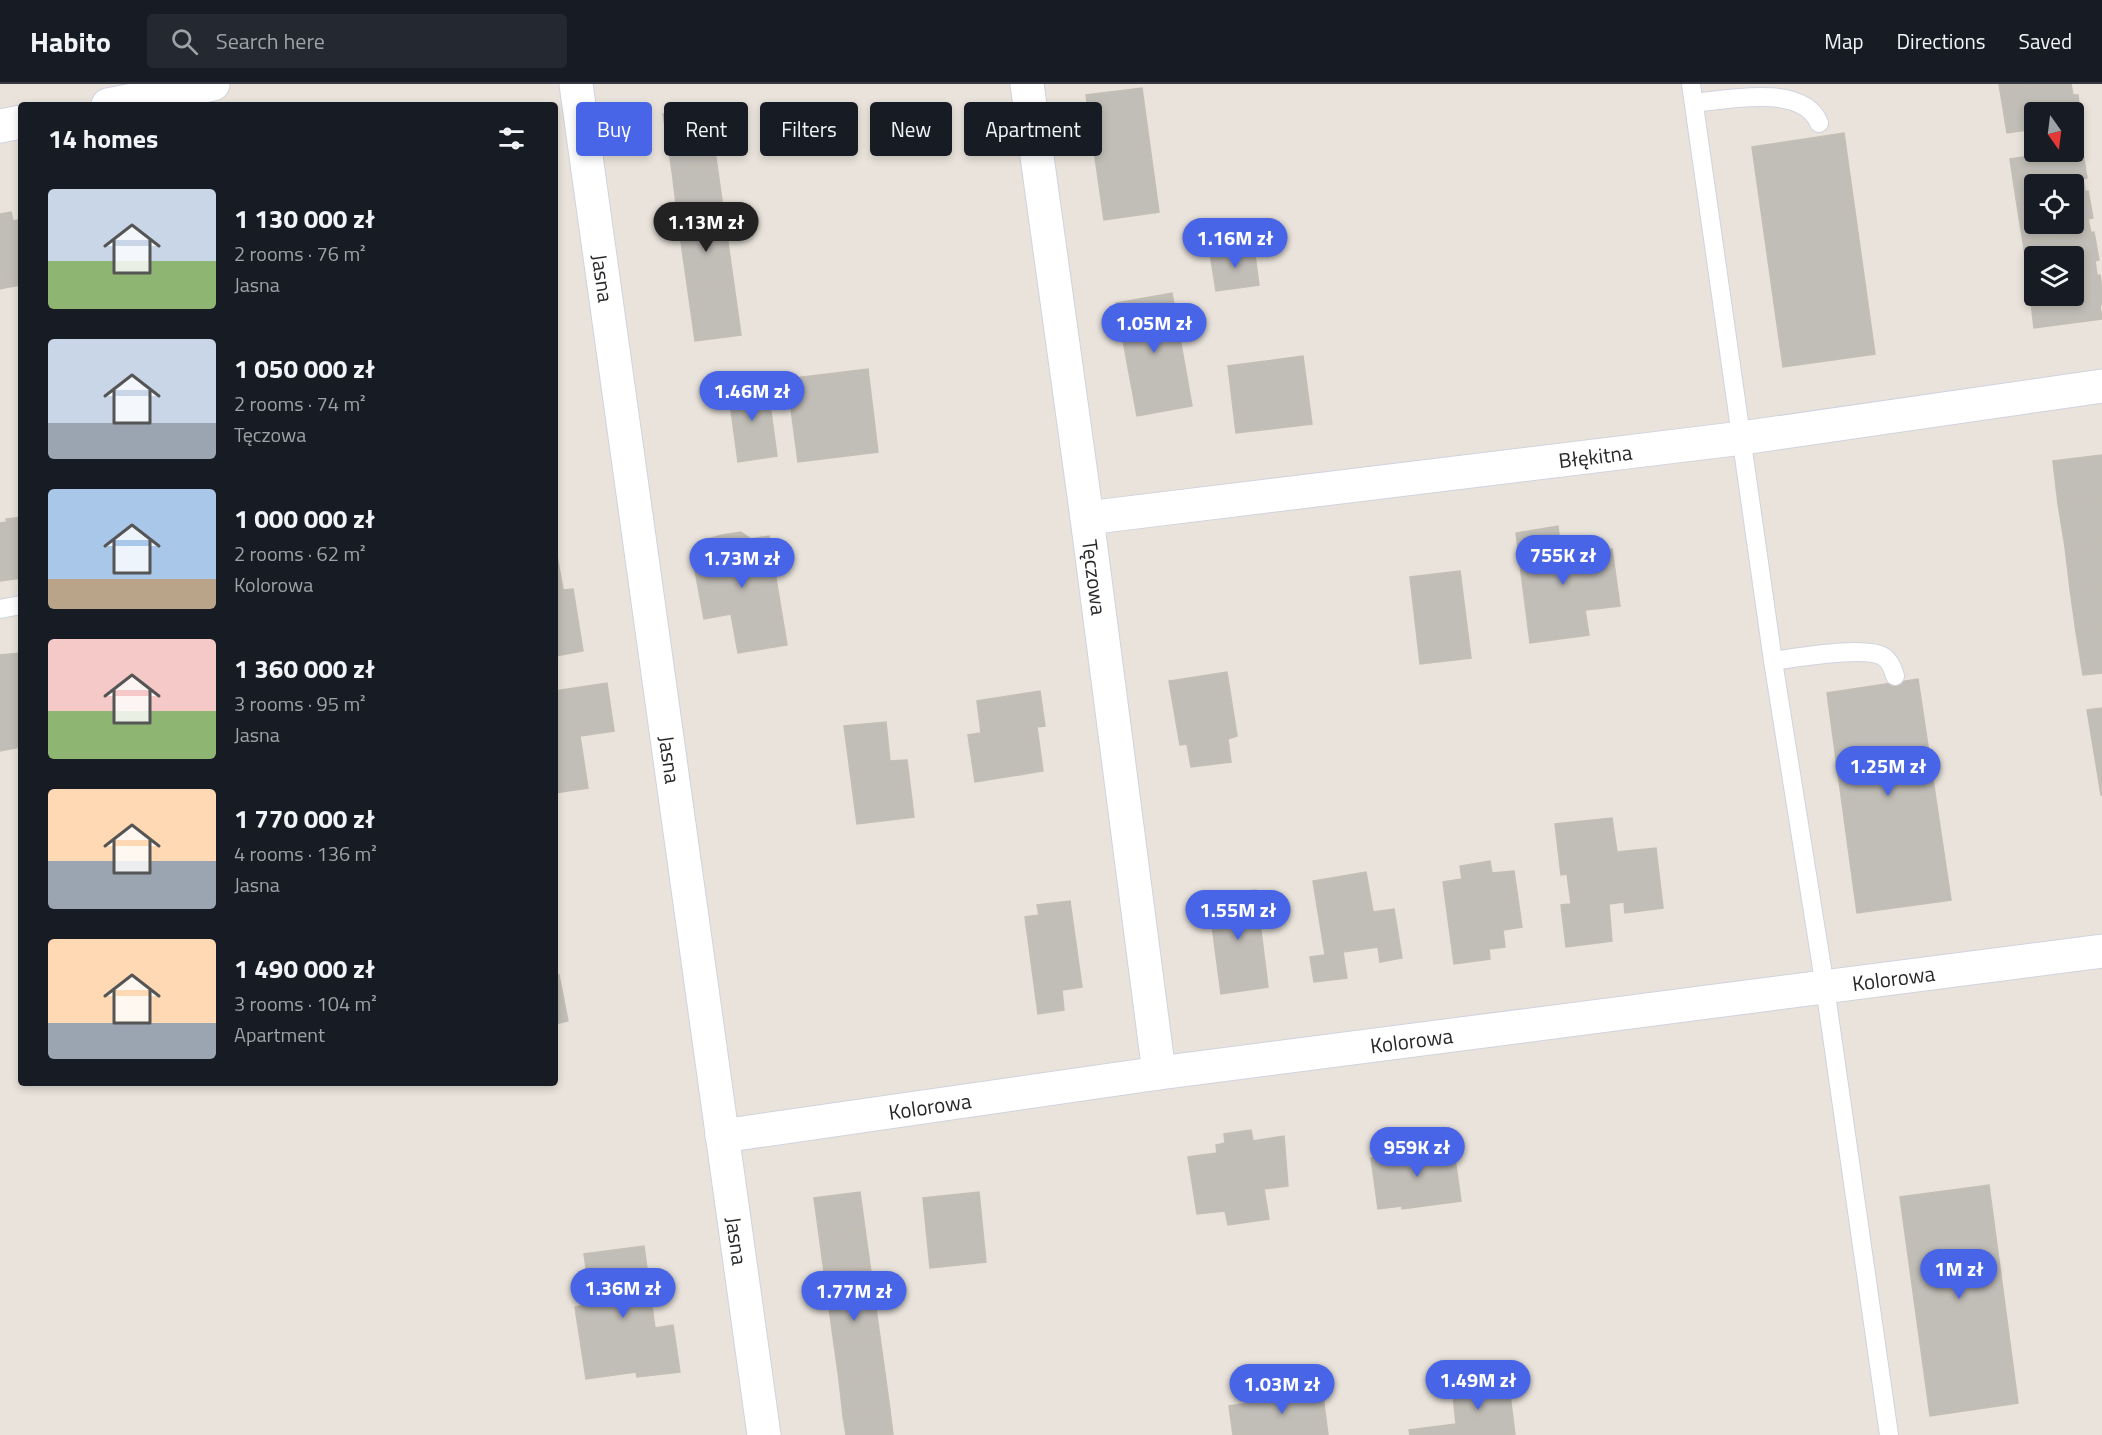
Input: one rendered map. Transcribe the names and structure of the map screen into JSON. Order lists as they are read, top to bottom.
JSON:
{
  "streets": {
    "street": [
      "Jasna",
      "Błękitna",
      "Tęczowa",
      "Kolorowa"
    ]
  },
  "crossings": [
    ["Jasna", "Kolorowa"],
    ["Błękitna", "Tęczowa"],
    ["Tęczowa", "Kolorowa"]
  ],
  "north": "bottom",
  "page": {
    "header": "Habito",
    "search": "Search here",
    "nav": ["Map", "Directions", "Saved"],
    "chip": [
      "Buy",
      "Rent",
      "Filters",
      "New",
      "Apartment"
    ],
    "heading": "14 homes",
    "list": [
      {
        "name": "1 130 000 zł",
        "note": "2 rooms · 76 m² · Jasna"
      },
      {
        "name": "1 050 000 zł",
        "note": "2 rooms · 74 m² · Tęczowa"
      },
      {
        "name": "1 000 000 zł",
        "note": "2 rooms · 62 m² · Kolorowa"
      },
      {
        "name": "1 360 000 zł",
        "note": "3 rooms · 95 m² · Jasna"
      },
      {
        "name": "1 770 000 zł",
        "note": "4 rooms · 136 m² · Jasna"
      },
      {
        "name": "1 490 000 zł",
        "note": "3 rooms · 104 m² · Apartment"
      }
    ],
    "price": [
      "1.13M zł",
      "1.16M zł",
      "1.05M zł",
      "1.46M zł",
      "755K zł",
      "1.73M zł",
      "1.25M zł",
      "1.55M zł",
      "959K zł",
      "1M zł",
      "1.36M zł",
      "1.77M zł",
      "1.49M zł",
      "1.03M zł"
    ]
  }
}
